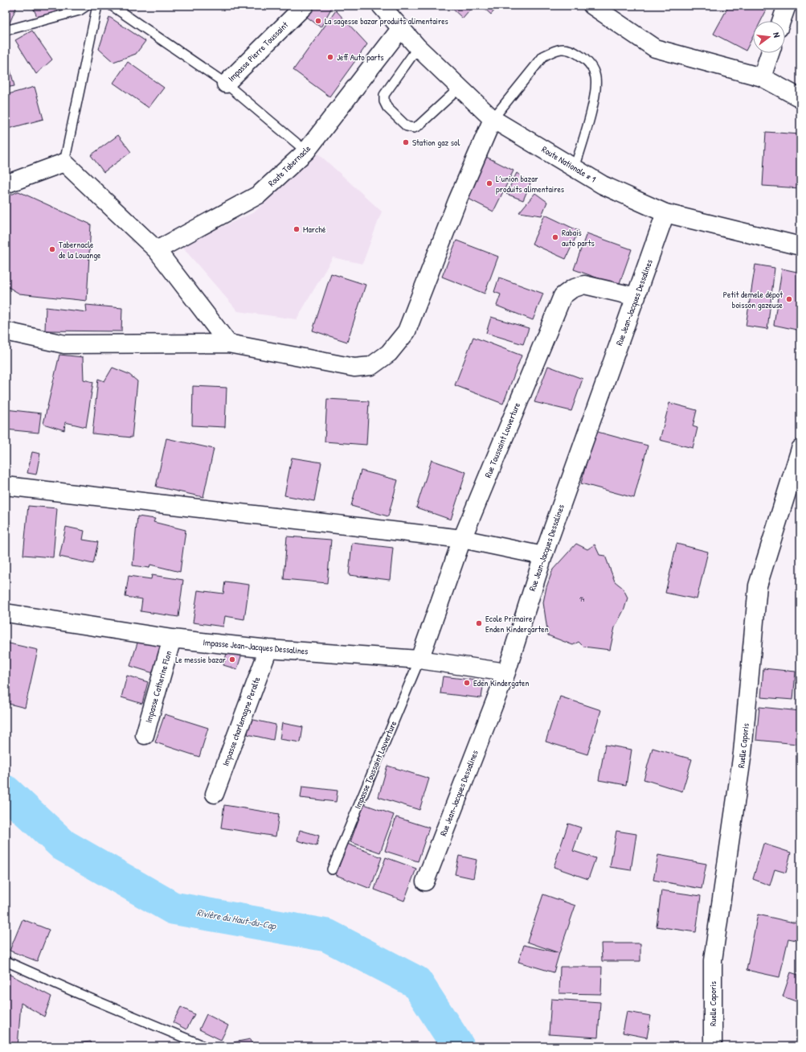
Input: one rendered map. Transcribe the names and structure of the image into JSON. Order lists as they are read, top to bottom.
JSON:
{
  "streets": {
    "street": [
      "Impasse Pierre Toussaint",
      "Route Nationale # 1",
      "Route Tabernacle",
      "Rue Jean-Jacques Dessalines",
      "Rue Toussaint Louverture",
      "Impasse Jean-Jacques Dessalines",
      "Impasse Catherine Flon",
      "Impasse charlemagne Peralte",
      "Ruelle Caporis"
    ],
    "lane": ["Impasse Toussaint Louverture"]
  },
  "crossings": [
    ["Route Nationale # 1", "Route Tabernacle"],
    ["Route Nationale # 1", "Rue Jean-Jacques Dessalines"],
    ["Rue Jean-Jacques Dessalines", "Rue Toussaint Louverture"],
    ["Rue Jean-Jacques Dessalines", "Impasse Jean-Jacques Dessalines"],
    ["Rue Toussaint Louverture", "Impasse Jean-Jacques Dessalines"],
    ["Rue Toussaint Louverture", "Impasse Toussaint Louverture"],
    ["Impasse Jean-Jacques Dessalines", "Impasse Catherine Flon"],
    ["Impasse Jean-Jacques Dessalines", "Impasse charlemagne Peralte"],
    ["Impasse Jean-Jacques Dessalines", "Impasse Toussaint Louverture"]
  ],
  "water": ["Rivière du Haut-du-Cap"],
  "places": [
    "La sagesse bazar produits alimentaires",
    "Jeff Auto parts",
    "Station gaz sol",
    "L´union bazar produits alimentaires",
    "Marché",
    "Rabais auto parts",
    "Tabernacle de la Louange",
    "Petit demele dépot boisson gazeuse",
    "Ecole Primaire Enden Kindergarten",
    "Le messie bazar",
    "Eden Kindergaten"
  ],
  "house_numbers": ["14"],
  "north": "right"
}
